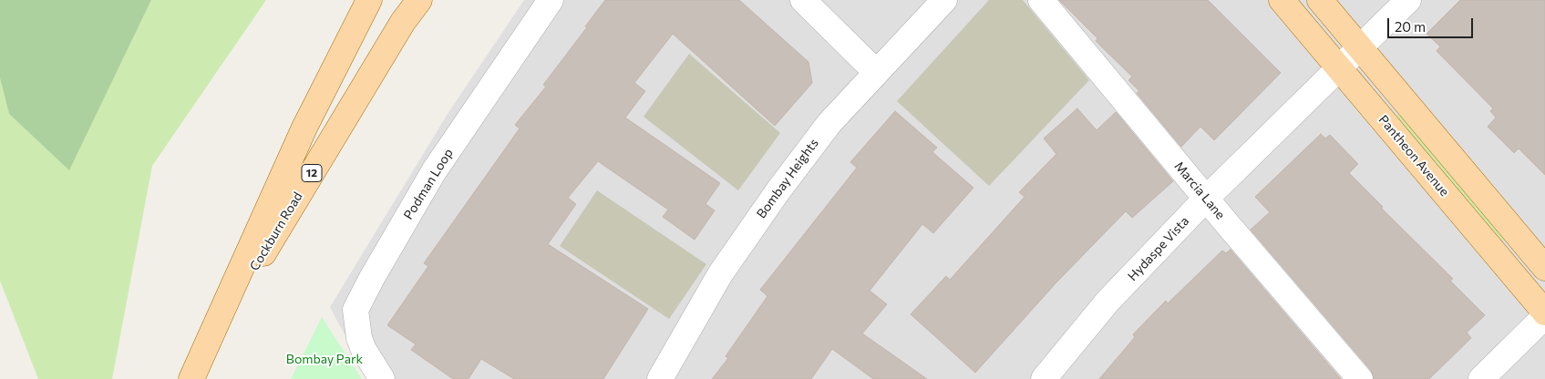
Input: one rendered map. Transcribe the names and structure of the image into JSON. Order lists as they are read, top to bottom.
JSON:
{
  "streets": {
    "main road": ["Pantheon Avenue", "12", "Cockburn Road"],
    "street": [
      "Bombay Heights",
      "Podman Loop",
      "Marcia Lane",
      "Hydaspe Vista"
    ]
  },
  "crossings": [
    ["Pantheon Avenue", "Hydaspe Vista"],
    ["Marcia Lane", "Hydaspe Vista"]
  ],
  "parks": ["Bombay Park"],
  "scale_bar": "20 m"
}
